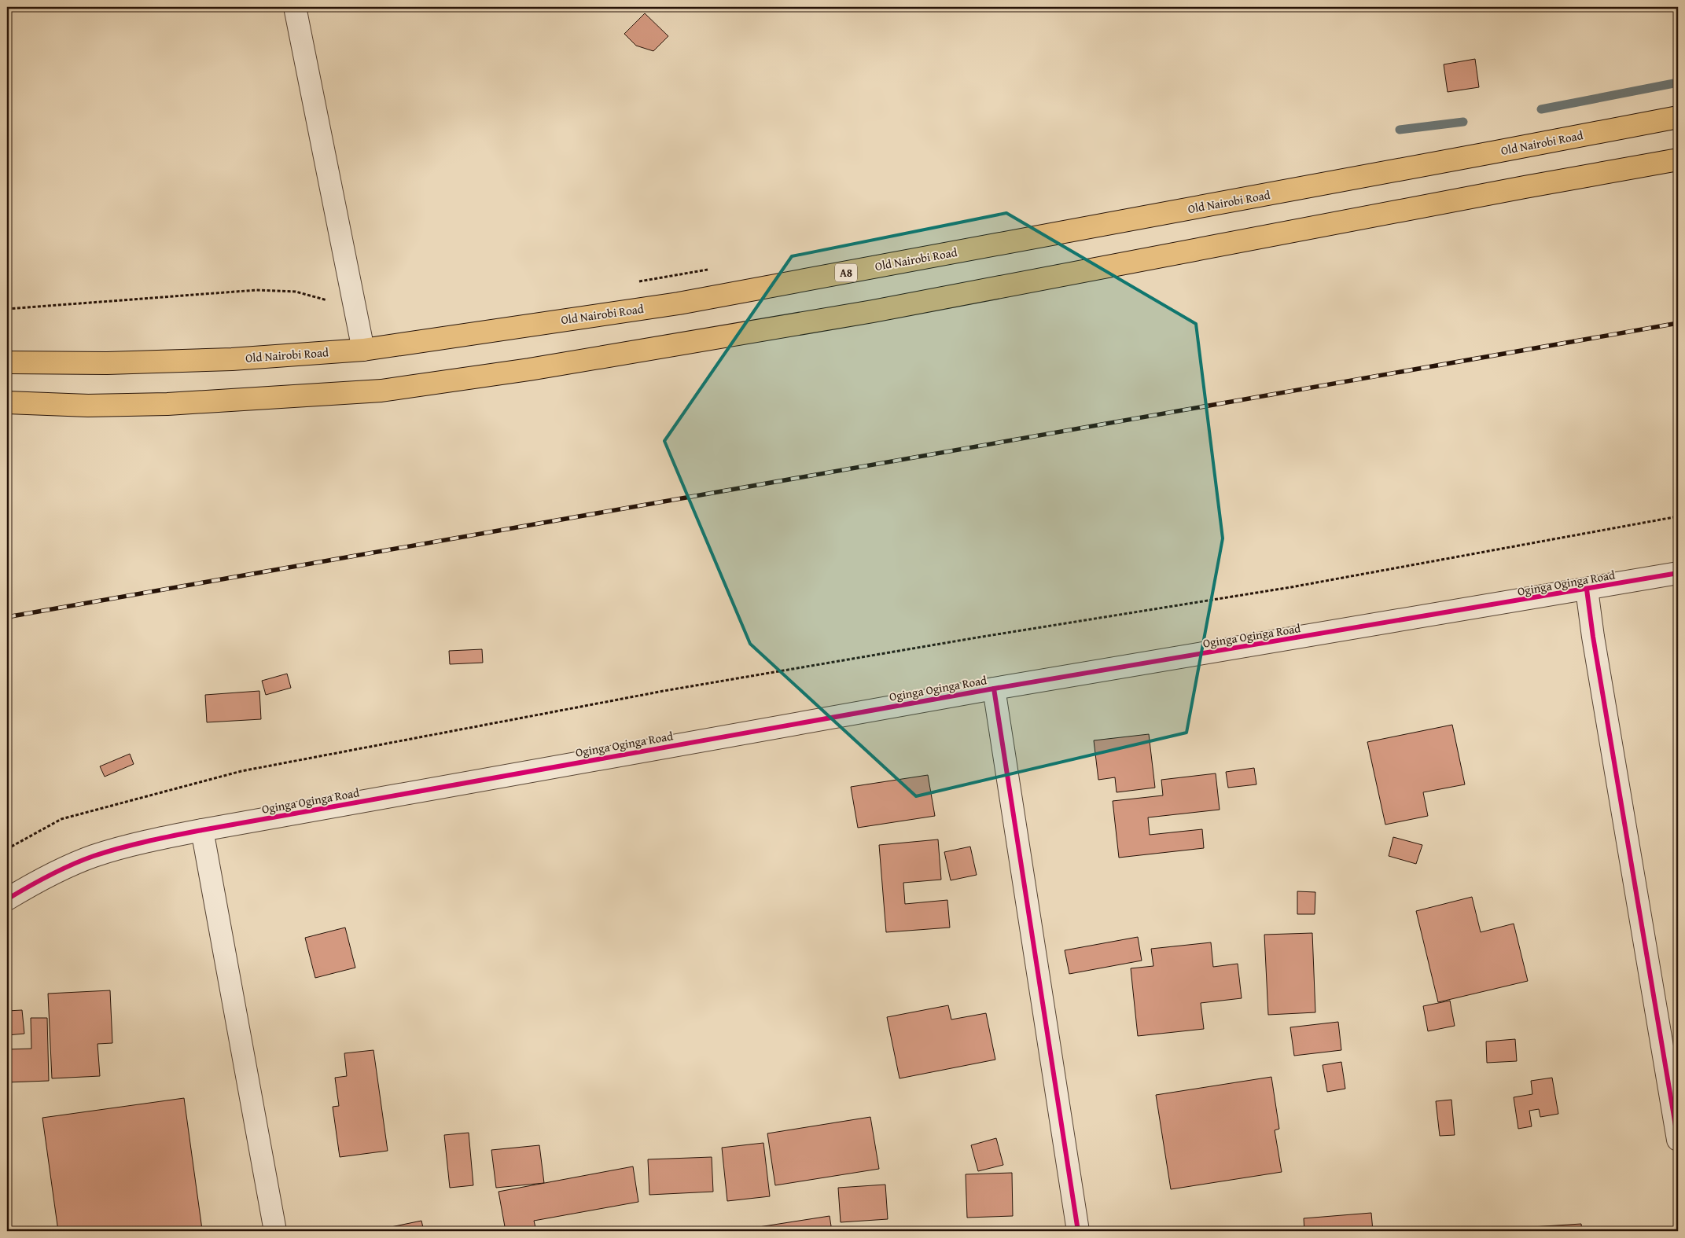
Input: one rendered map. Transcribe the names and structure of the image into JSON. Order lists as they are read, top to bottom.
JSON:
{
  "streets": {
    "highway": ["Old Nairobi Road", "A8"],
    "street": ["Oginga Oginga Road"]
  }
}
